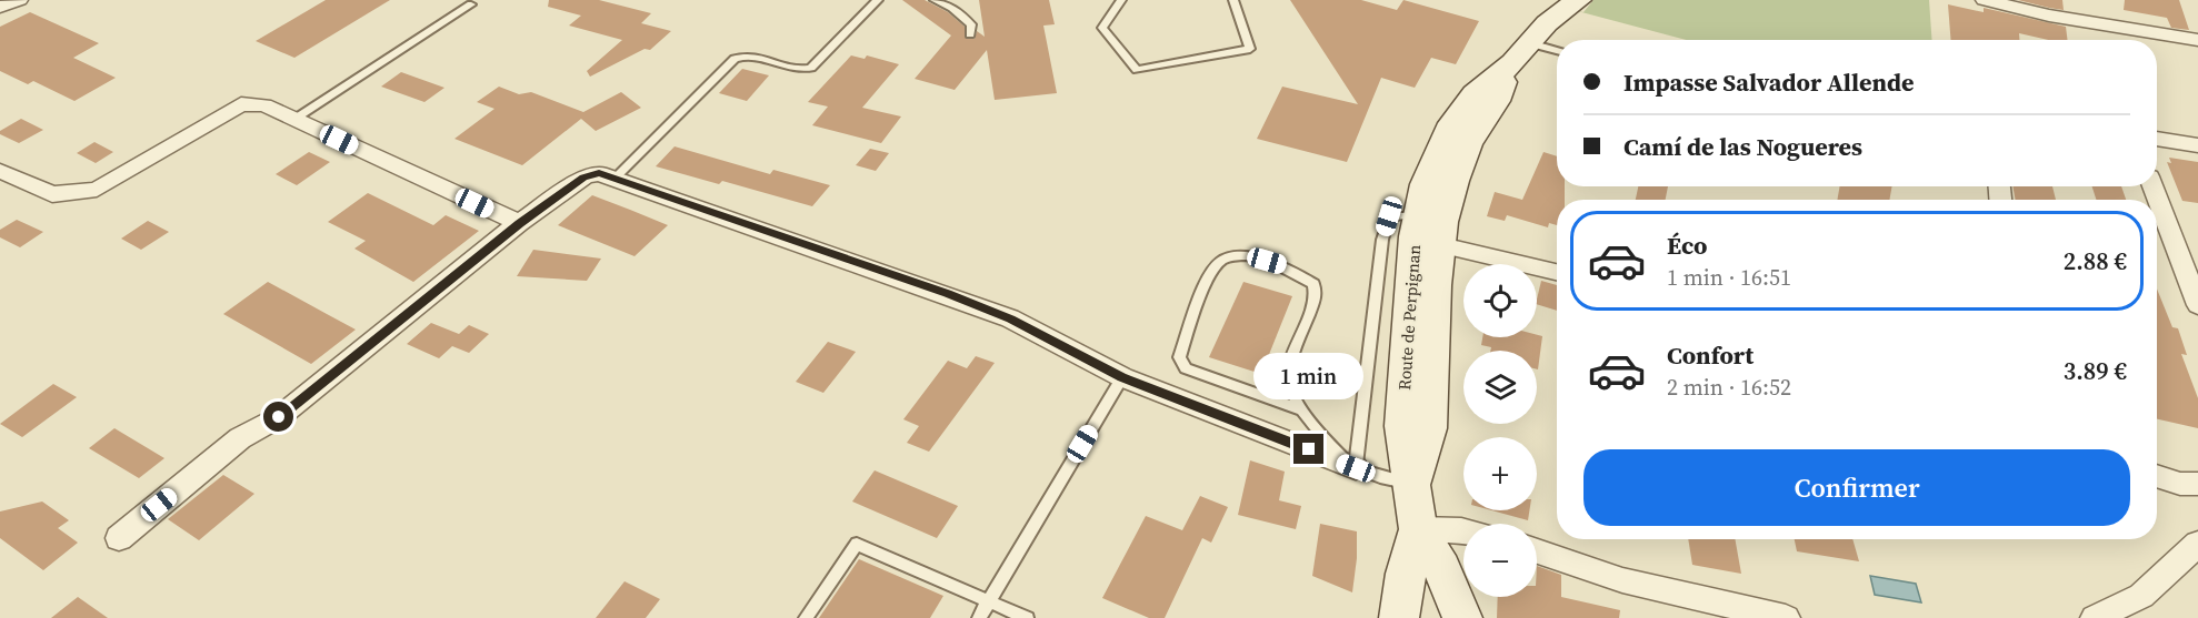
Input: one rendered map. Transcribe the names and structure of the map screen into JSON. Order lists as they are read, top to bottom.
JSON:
{
  "streets": {
    "main road": ["Route de Perpignan"]
  },
  "page": {
    "banner": ["Impasse Salvador Allende", "Camí de las Nogueres"],
    "list": [
      {
        "name": "Éco",
        "note": "1 min · 16:51",
        "value": "2.88 €"
      },
      {
        "name": "Confort",
        "note": "2 min · 16:52",
        "value": "3.89 €"
      }
    ],
    "map_buttons": ["+", "−"],
    "bubble": "1 min",
    "buttons": "Confirmer"
  }
}
